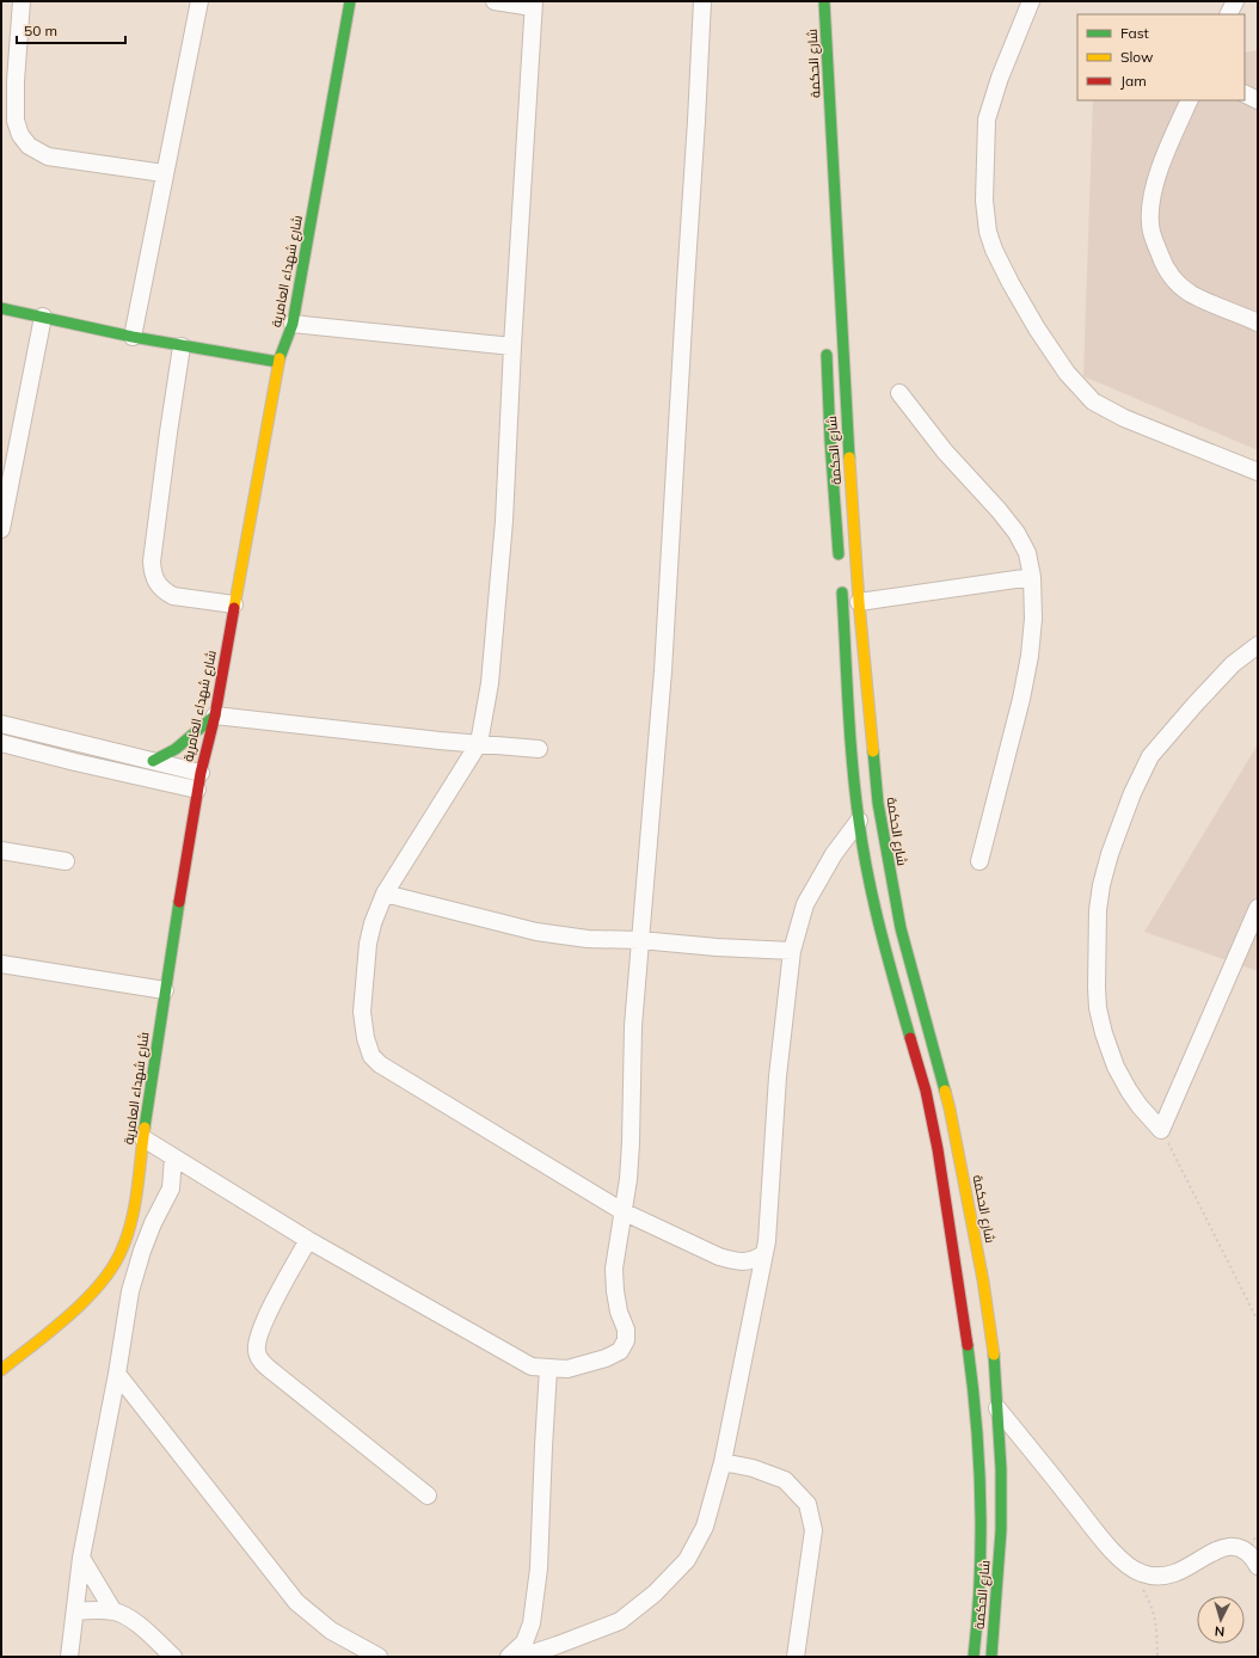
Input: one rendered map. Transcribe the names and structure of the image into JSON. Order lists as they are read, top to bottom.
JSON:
{
  "streets": {
    "street": ["شارع الحكمة", "شارع شهداء العامرية"]
  },
  "legend": ["Fast", "Slow", "Jam"],
  "scale_bar": "50 m",
  "north": "bottom"
}
